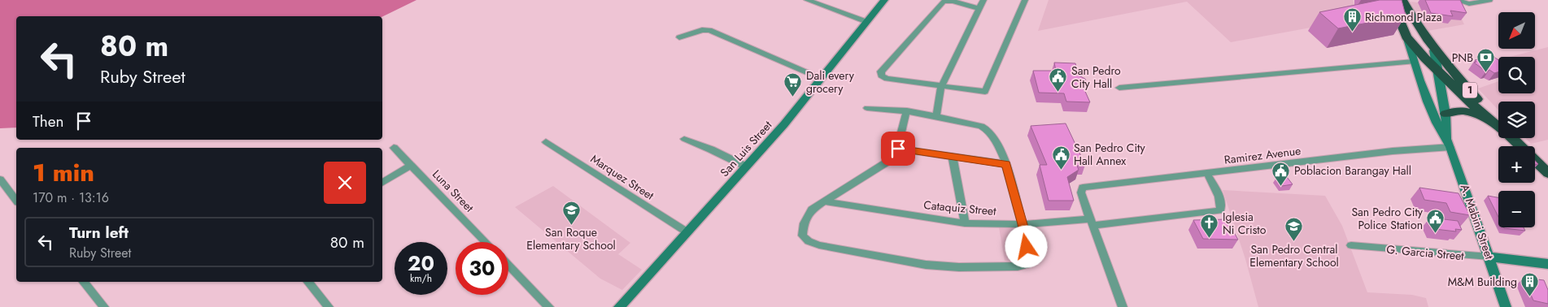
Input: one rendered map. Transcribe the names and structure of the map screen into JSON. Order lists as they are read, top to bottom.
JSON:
{
  "streets": {
    "highway": ["1"],
    "street": [
      "San Luis Street",
      "Ramirez Avenue",
      "Marquez Street",
      "Luna Street",
      "Cataquiz Street",
      "A. Mabini Street",
      "G. Garcia Street"
    ]
  },
  "crossings": [
    ["1", "A. Mabini Street"],
    ["San Luis Street", "Marquez Street"],
    ["Ramirez Avenue", "Cataquiz Street"],
    ["Ramirez Avenue", "A. Mabini Street"],
    ["A. Mabini Street", "G. Garcia Street"]
  ],
  "places": {
    "building": ["Richmond Plaza", "M&M Building"],
    "bank": ["PNB"],
    "public building": [
      "San Pedro City Hall",
      "San Pedro City Hall Annex",
      "Poblacion Barangay Hall",
      "San Pedro City Police Station"
    ],
    "supermarket": ["Dali every grocery"],
    "school or university": ["San Roque Elementary School", "San Pedro Central Elementary School"],
    "church": ["Iglesia Ni Cristo"]
  },
  "north": "bottom left",
  "page": {
    "map_buttons": ["+", "−"],
    "turn": ["80 m", "Ruby Street"],
    "then": "Then",
    "heading": ["1 min", "170 m · 13:16"],
    "list": [
      {
        "name": "Turn left",
        "note": "Ruby Street",
        "value": "80 m"
      }
    ],
    "speed": "20 km/h",
    "limit": "30"
  }
}
